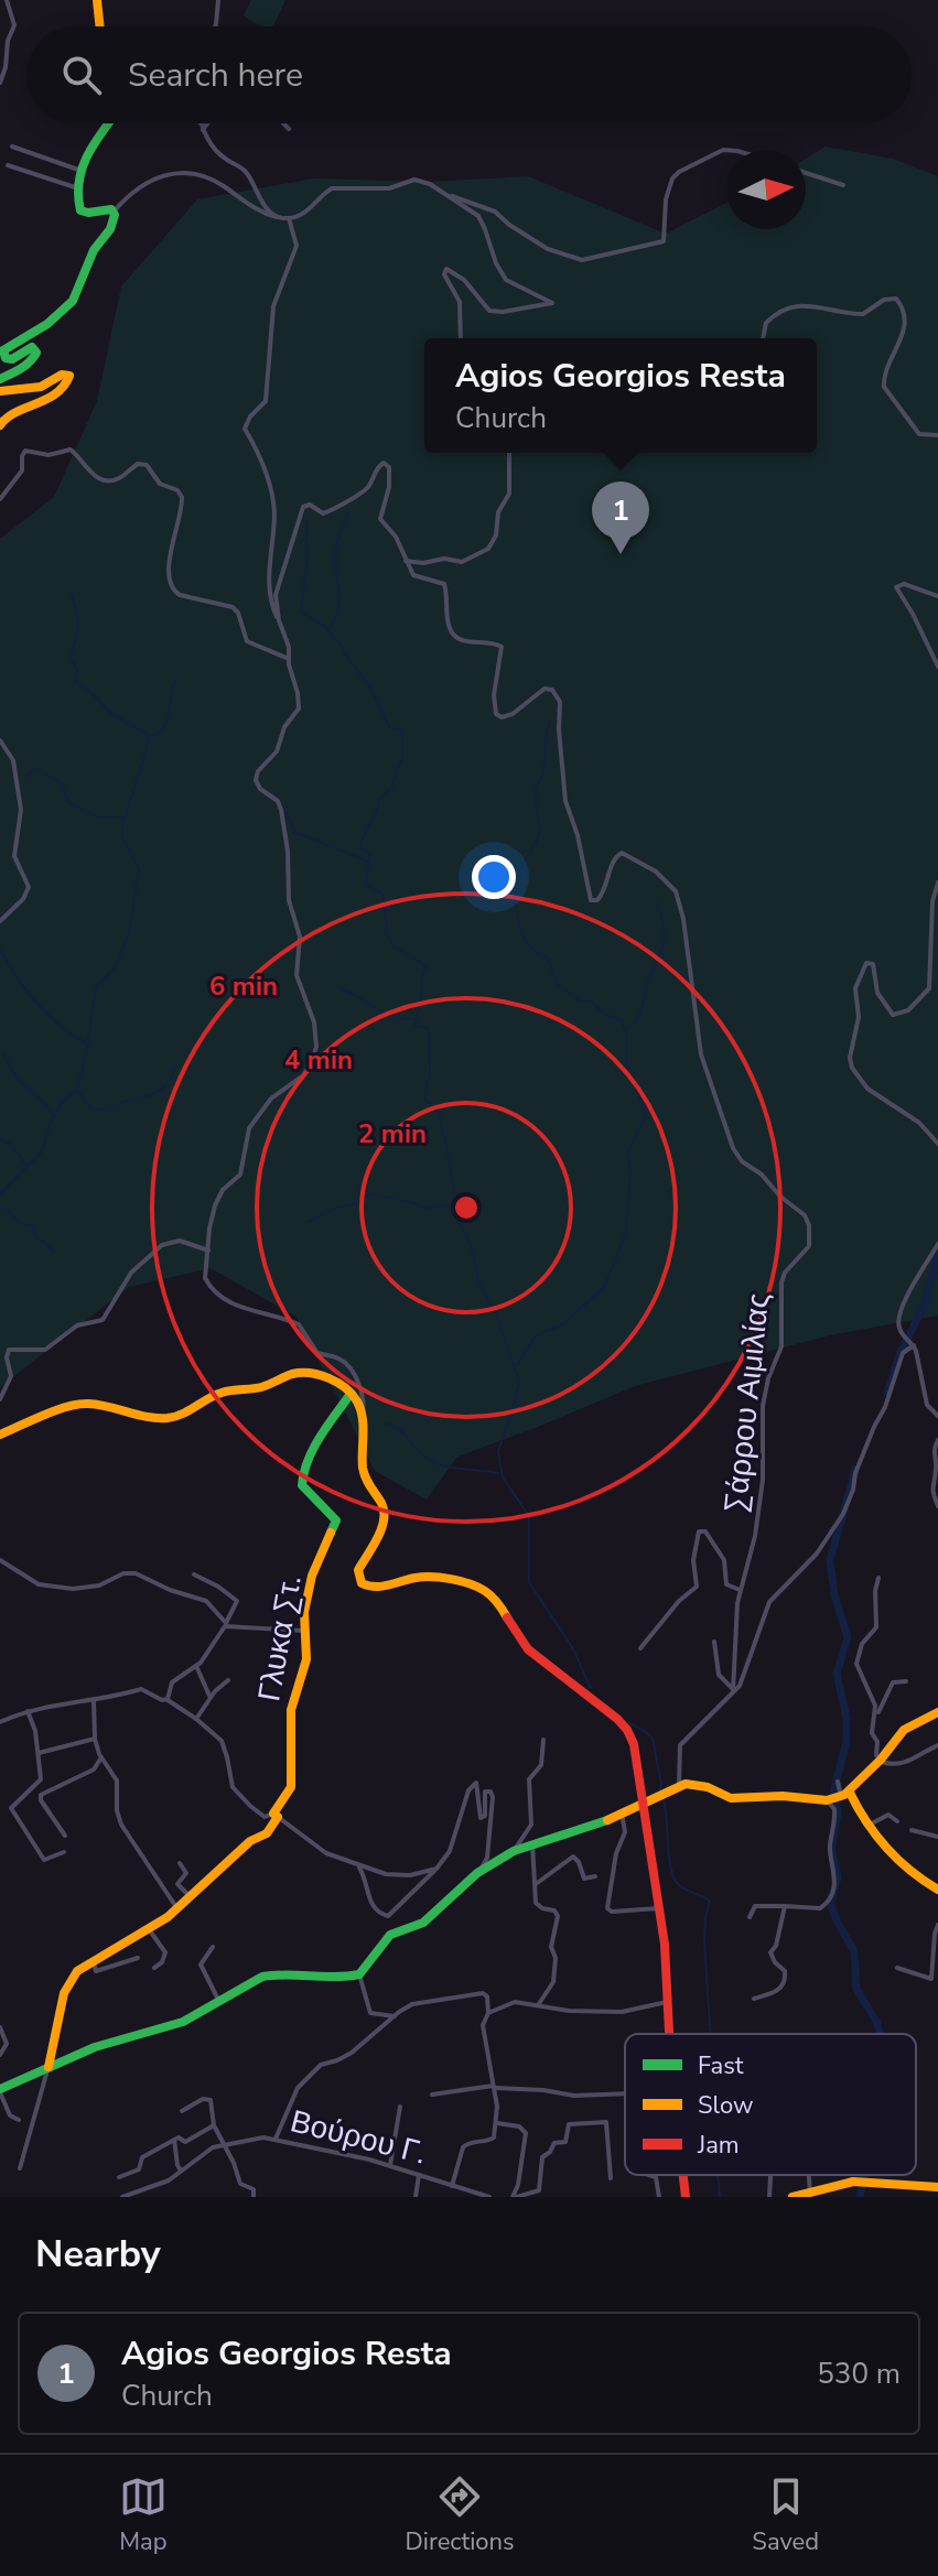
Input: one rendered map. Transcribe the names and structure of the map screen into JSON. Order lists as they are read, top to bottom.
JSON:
{
  "streets": {
    "main road": ["Γλυκα Στ."],
    "street": ["Σάρρου Αιμιλίας", "Βούρου Γ."]
  },
  "legend": ["Fast", "Slow", "Jam"],
  "north": "right",
  "page": {
    "search": "Search here",
    "popup": ["Agios Georgios Resta", "Church"],
    "pins": "1",
    "heading": "Nearby",
    "list": [
      {
        "mark": "1",
        "name": "Agios Georgios Resta",
        "note": "Church",
        "value": "530 m"
      }
    ],
    "nav": ["Map", "Directions", "Saved"]
  },
  "rings": ["6 min", "4 min", "2 min"]
}
